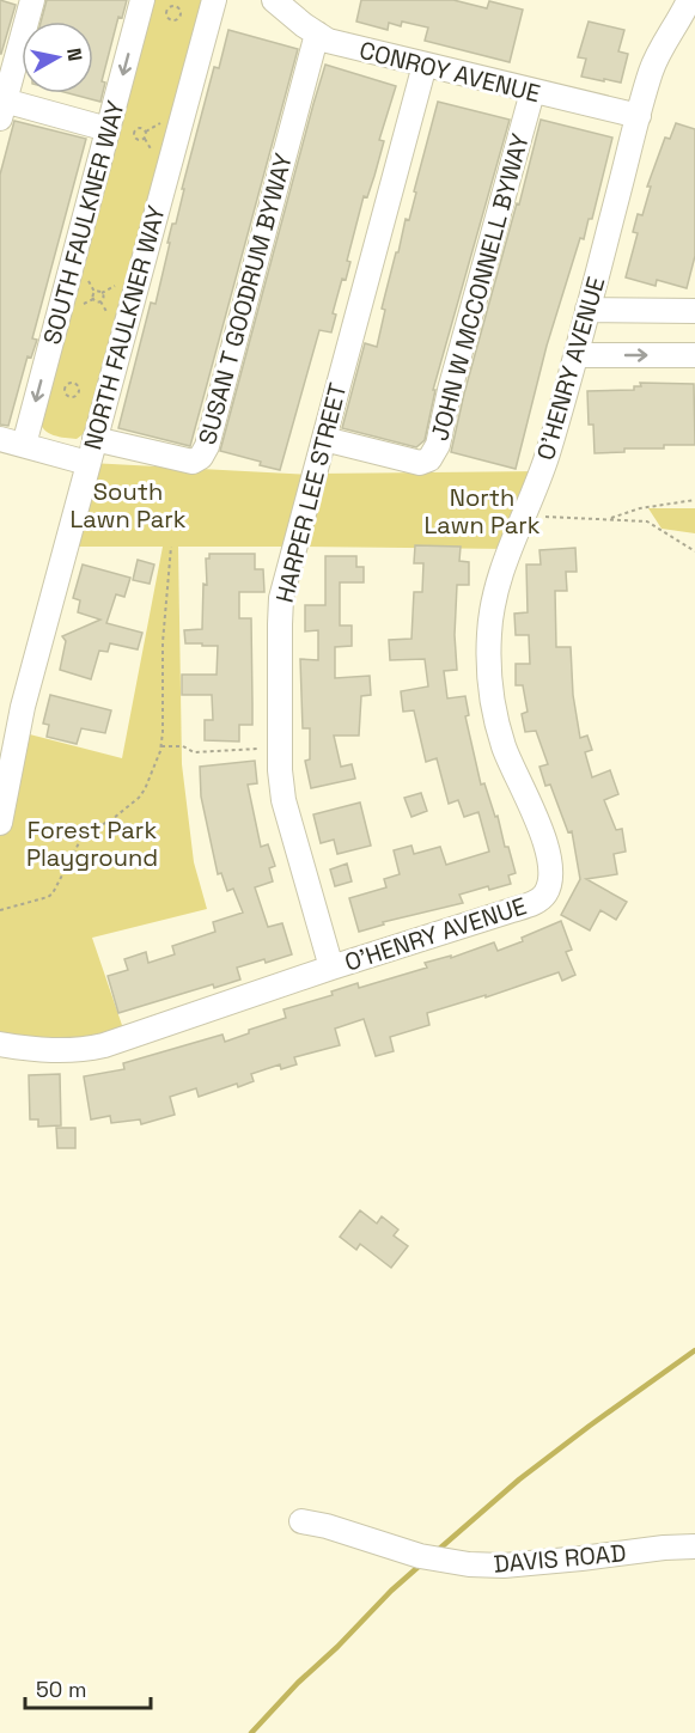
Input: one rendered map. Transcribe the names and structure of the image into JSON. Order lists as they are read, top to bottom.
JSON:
{
  "streets": {
    "street": [
      "CONROY AVENUE",
      "SOUTH FAULKNER WAY",
      "JOHN W MCCONNELL BYWAY",
      "SUSAN T GOODRUM BYWAY",
      "NORTH FAULKNER WAY",
      "O'HENRY AVENUE",
      "HARPER LEE STREET",
      "DAVIS ROAD"
    ]
  },
  "crossings": [
    ["CONROY AVENUE", "JOHN W MCCONNELL BYWAY"],
    ["CONROY AVENUE", "SUSAN T GOODRUM BYWAY"],
    ["CONROY AVENUE", "O'HENRY AVENUE"],
    ["CONROY AVENUE", "HARPER LEE STREET"],
    ["JOHN W MCCONNELL BYWAY", "HARPER LEE STREET"],
    ["SUSAN T GOODRUM BYWAY", "NORTH FAULKNER WAY"],
    ["O'HENRY AVENUE", "HARPER LEE STREET"]
  ],
  "one_way": ["SOUTH FAULKNER WAY"],
  "parks": ["South Lawn Park", "North Lawn Park", "Forest Park Playground"],
  "scale_bar": "50 m",
  "north": "right"
}
